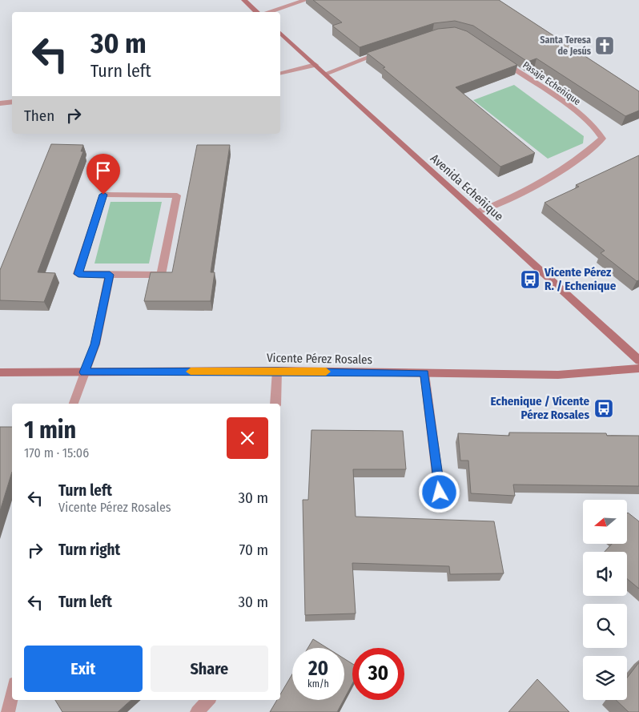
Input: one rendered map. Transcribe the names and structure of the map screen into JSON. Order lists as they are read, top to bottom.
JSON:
{
  "streets": {
    "street": ["Pasaje Echeñique", "Avenida Echeñique", "Vicente Pérez Rosales"]
  },
  "crossings": [
    ["Pasaje Echeñique", "Avenida Echeñique"]
  ],
  "places": {
    "church": ["Santa Teresa de Jesús"],
    "bus stop": ["Vicente Pérez R. / Echenique", "Echenique / Vicente Pérez Rosales"]
  },
  "north": "left",
  "page": {
    "turn": ["30 m", "Turn left"],
    "then": "Then",
    "heading": ["1 min", "170 m · 15:06"],
    "list": [
      {
        "name": "Turn left",
        "note": "Vicente Pérez Rosales",
        "value": "30 m"
      },
      {
        "name": "Turn right",
        "value": "70 m"
      },
      {
        "name": "Turn left",
        "value": "30 m"
      }
    ],
    "buttons": ["Exit", "Share"],
    "speed": "20 km/h",
    "limit": "30"
  }
}
